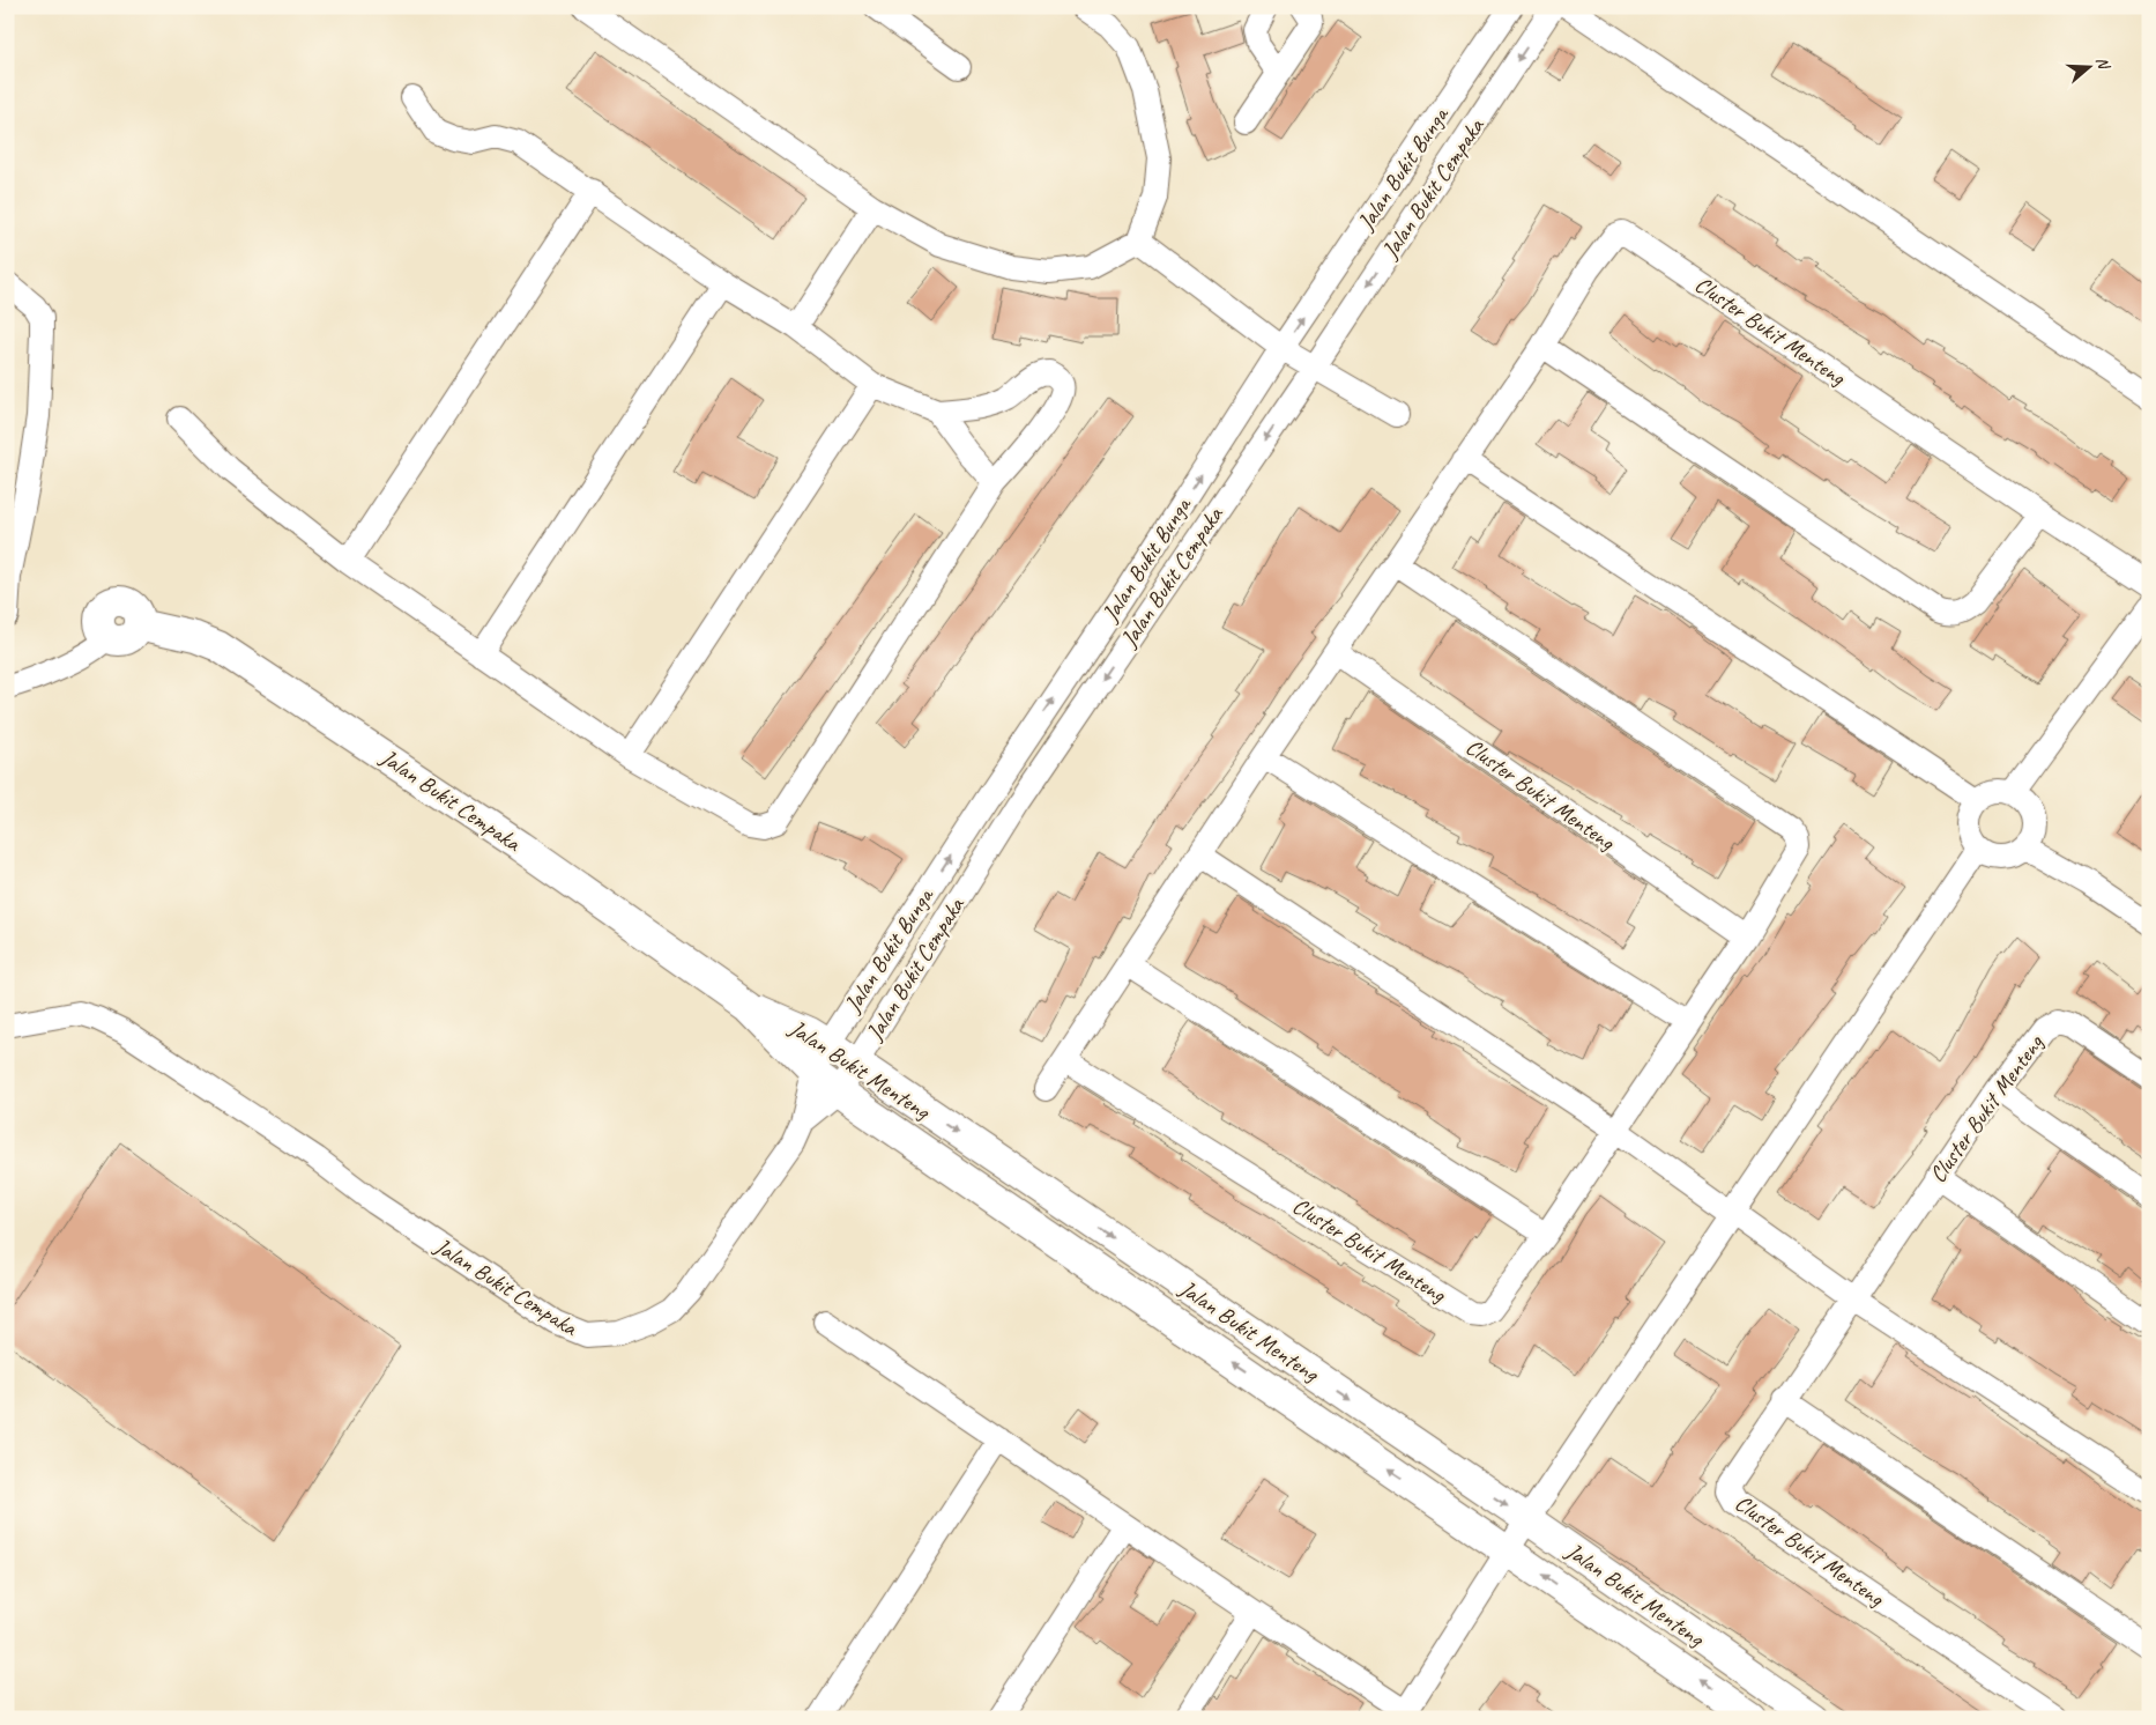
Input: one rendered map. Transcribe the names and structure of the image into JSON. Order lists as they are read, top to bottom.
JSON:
{
  "streets": {
    "street": [
      "Jalan Bukit Bunga",
      "Jalan Bukit Cempaka",
      "Cluster Bukit Menteng",
      "Jalan Bukit Menteng"
    ]
  },
  "crossings": [
    ["Jalan Bukit Bunga", "Jalan Bukit Cempaka"],
    ["Jalan Bukit Bunga", "Jalan Bukit Menteng"],
    ["Jalan Bukit Cempaka", "Jalan Bukit Menteng"]
  ],
  "one_way": ["Jalan Bukit Bunga"],
  "north": "right"
}
